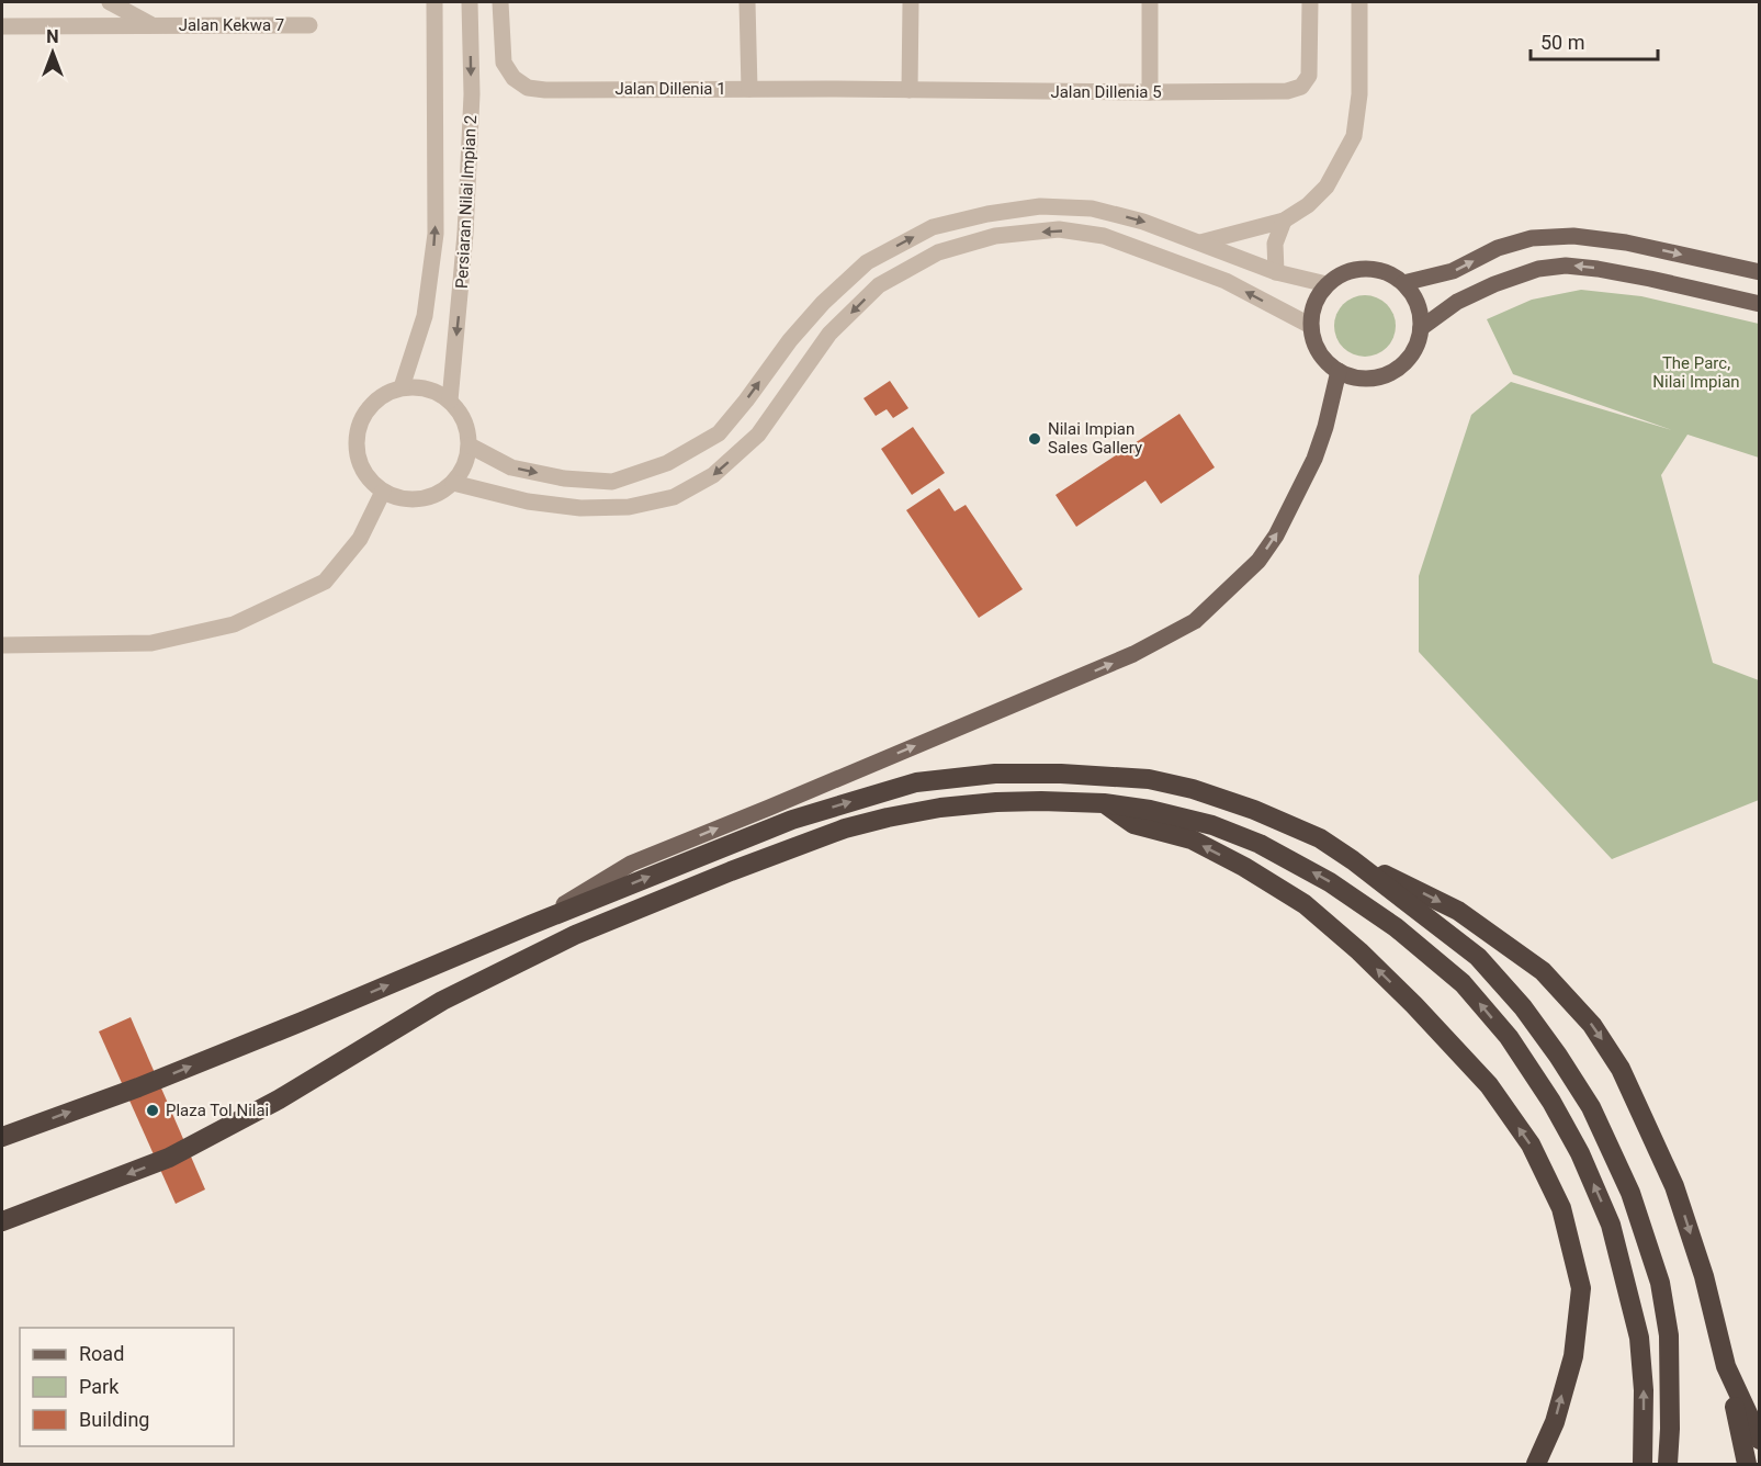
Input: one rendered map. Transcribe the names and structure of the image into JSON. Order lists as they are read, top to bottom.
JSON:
{
  "streets": {
    "street": [
      "Jalan Kekwa 7",
      "Jalan Dillenia 1",
      "Jalan Dillenia 5",
      "Persiaran Nilai Impian 2"
    ]
  },
  "crossings": [
    ["Jalan Dillenia 1", "Jalan Dillenia 5"]
  ],
  "parks": ["The Parc, Nilai Impian"],
  "places": ["Nilai Impian Sales Gallery", "Plaza Tol Nilai"],
  "legend": ["Road", "Park", "Building"],
  "scale_bar": "50 m",
  "north": "top"
}
